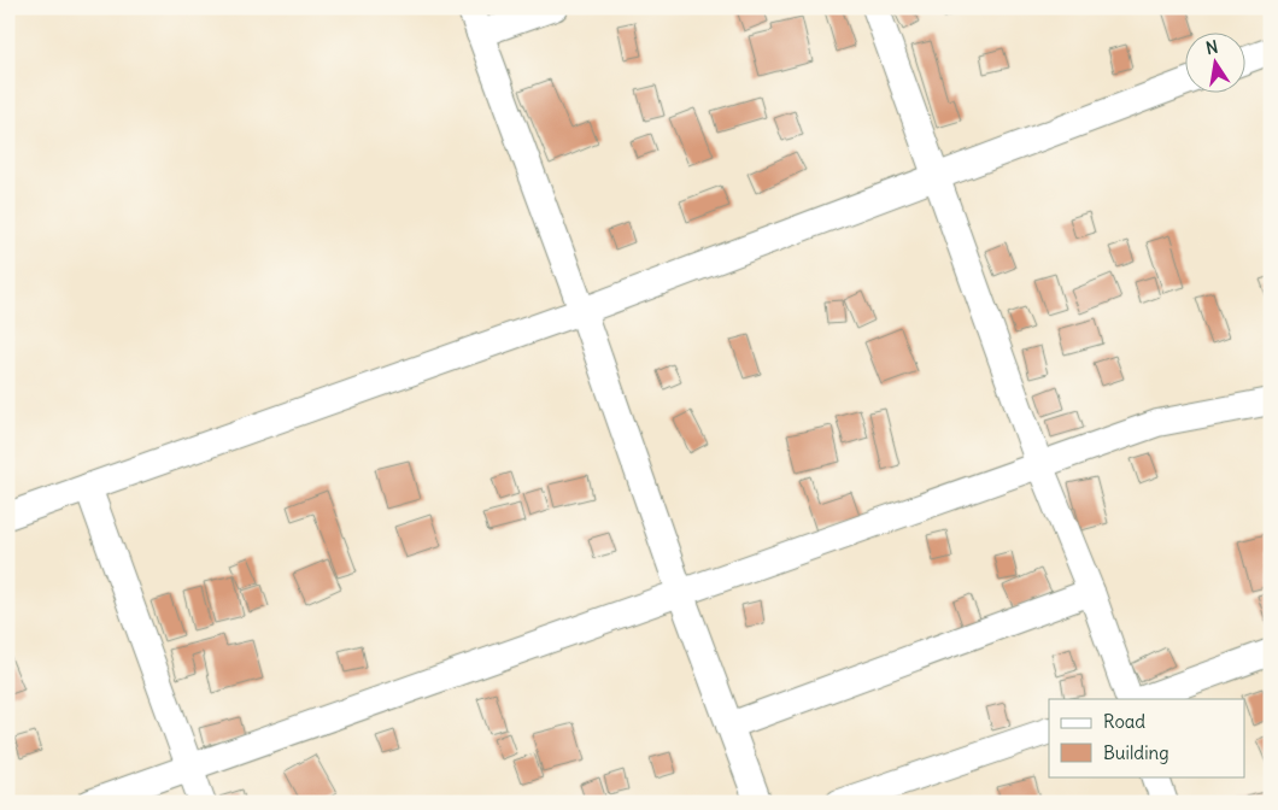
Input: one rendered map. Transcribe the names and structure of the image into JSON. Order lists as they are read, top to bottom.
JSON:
{
  "legend": ["Road", "Building"],
  "north": "top"
}
